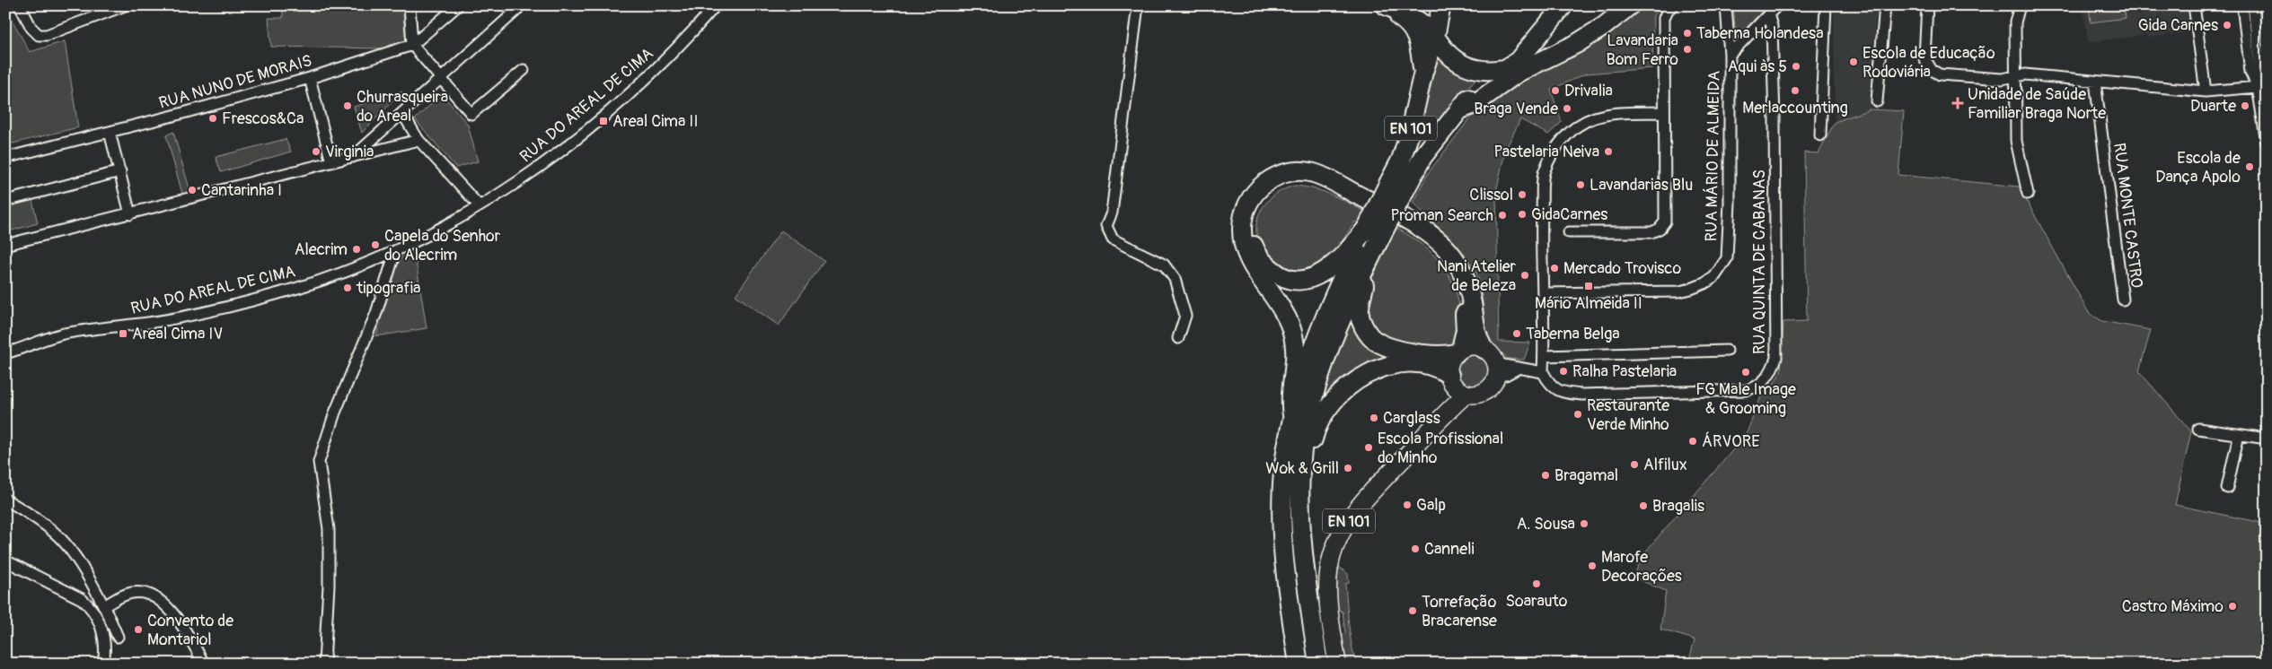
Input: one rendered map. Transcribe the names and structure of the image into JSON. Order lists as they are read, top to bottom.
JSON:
{
  "streets": {
    "highway": ["EN 101"],
    "street": [
      "RUA NUNO DE MORAIS",
      "RUA DO AREAL DE CIMA",
      "RUA MÁRIO DE ALMEIDA",
      "RUA MONTE CASTRO",
      "RUA QUINTA DE CABANAS"
    ]
  },
  "places": {
    "other": [
      "Gida Carnes",
      "Taberna Holandesa",
      "Lavandaria Bom Ferro",
      "Escola de Educação Rodoviária",
      "Aqui às 5",
      "Drivalia",
      "Merlaccounting",
      "Churrasqueira do Areal",
      "Duarte",
      "Braga Vende",
      "Frescos&Cª",
      "Virginia",
      "Pastelaria Neiva",
      "Escola de Dança Apolo",
      "Lavandarias Blu",
      "Cantarinha I",
      "Clissol",
      "GidaCarnes",
      "Proman Search",
      "Capela do Senhor do Alecrim",
      "Alecrim",
      "Mercado Trovisco",
      "Nani Atelier de Beleza",
      "tipografia",
      "Taberna Belga",
      "Ralha Pastelaria",
      "FG Male Image & Grooming",
      "Restaurante Verde Minho",
      "Carglass",
      "ÁRVORE",
      "Escola Profissional do Minho",
      "Alfilux",
      "Wok & Grill",
      "Bragamal",
      "Galp",
      "Bragalis",
      "A. Sousa",
      "Canneli",
      "Marofe Decorações",
      "Soarauto",
      "Castro Máximo",
      "Torrefação Bracarense",
      "Convento de Montariol"
    ],
    "health": ["Unidade de Saúde Familiar Braga Norte"],
    "transit": ["Areal Cima II", "Mário Almeida II", "Areal Cima IV"]
  }
}
